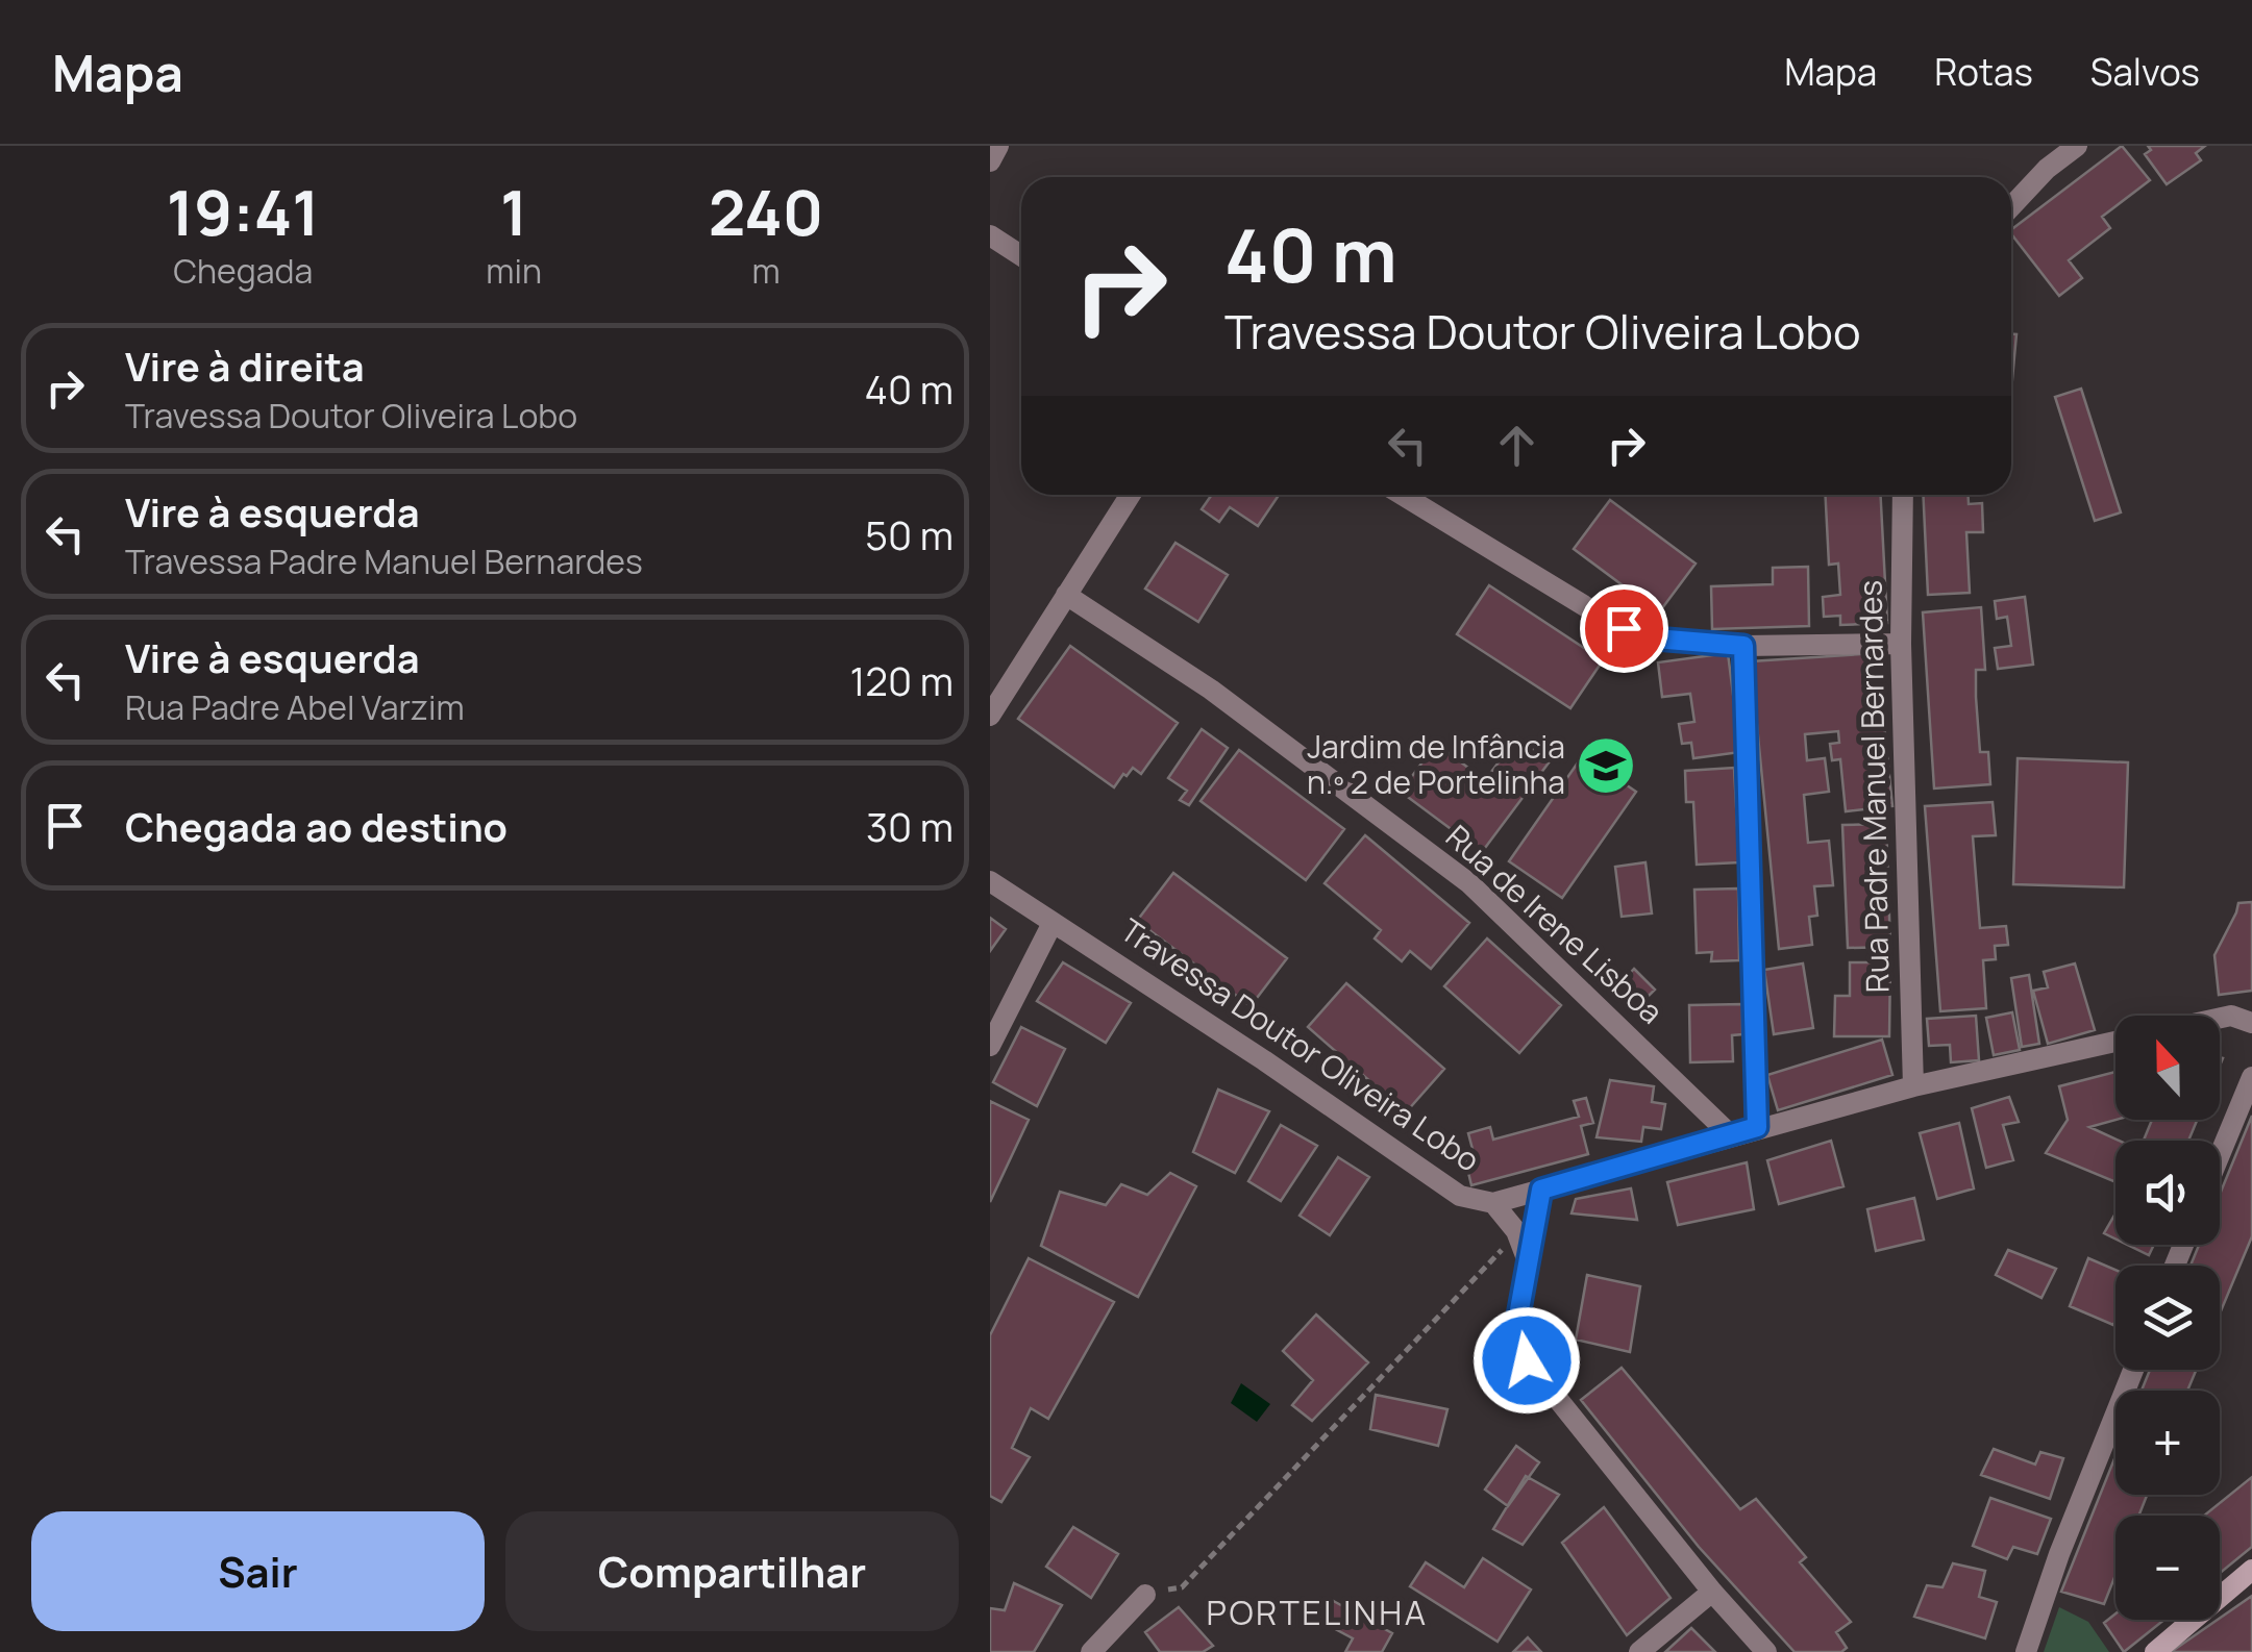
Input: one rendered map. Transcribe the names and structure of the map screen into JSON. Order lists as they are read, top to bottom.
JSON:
{
  "streets": {
    "street": ["Rua Padre Manuel Bernardes", "Rua de Irene Lisboa", "Travessa Doutor Oliveira Lobo"]
  },
  "crossings": [
    ["Rua Padre Manuel Bernardes", "Travessa Doutor Oliveira Lobo"],
    ["Rua de Irene Lisboa", "Travessa Doutor Oliveira Lobo"]
  ],
  "districts": ["PORTELINHA"],
  "places": {
    "school or university": ["Jardim de Infância n.º 2 de Portelinha"]
  },
  "north": "top",
  "page": {
    "header": "Mapa",
    "nav": ["Mapa", "Rotas", "Salvos"],
    "eta": [
      "19:41",
      "Chegada",
      "1",
      "min",
      "240",
      "m"
    ],
    "turn": ["40 m", "Travessa Doutor Oliveira Lobo"],
    "list": [
      {
        "name": "Vire à direita",
        "note": "Travessa Doutor Oliveira Lobo",
        "value": "40 m"
      },
      {
        "name": "Vire à esquerda",
        "note": "Travessa Padre Manuel Bernardes",
        "value": "50 m"
      },
      {
        "name": "Vire à esquerda",
        "note": "Rua Padre Abel Varzim",
        "value": "120 m"
      },
      {
        "name": "Chegada ao destino",
        "value": "30 m"
      }
    ],
    "map_buttons": ["+", "−"],
    "buttons": ["Sair", "Compartilhar"]
  }
}
